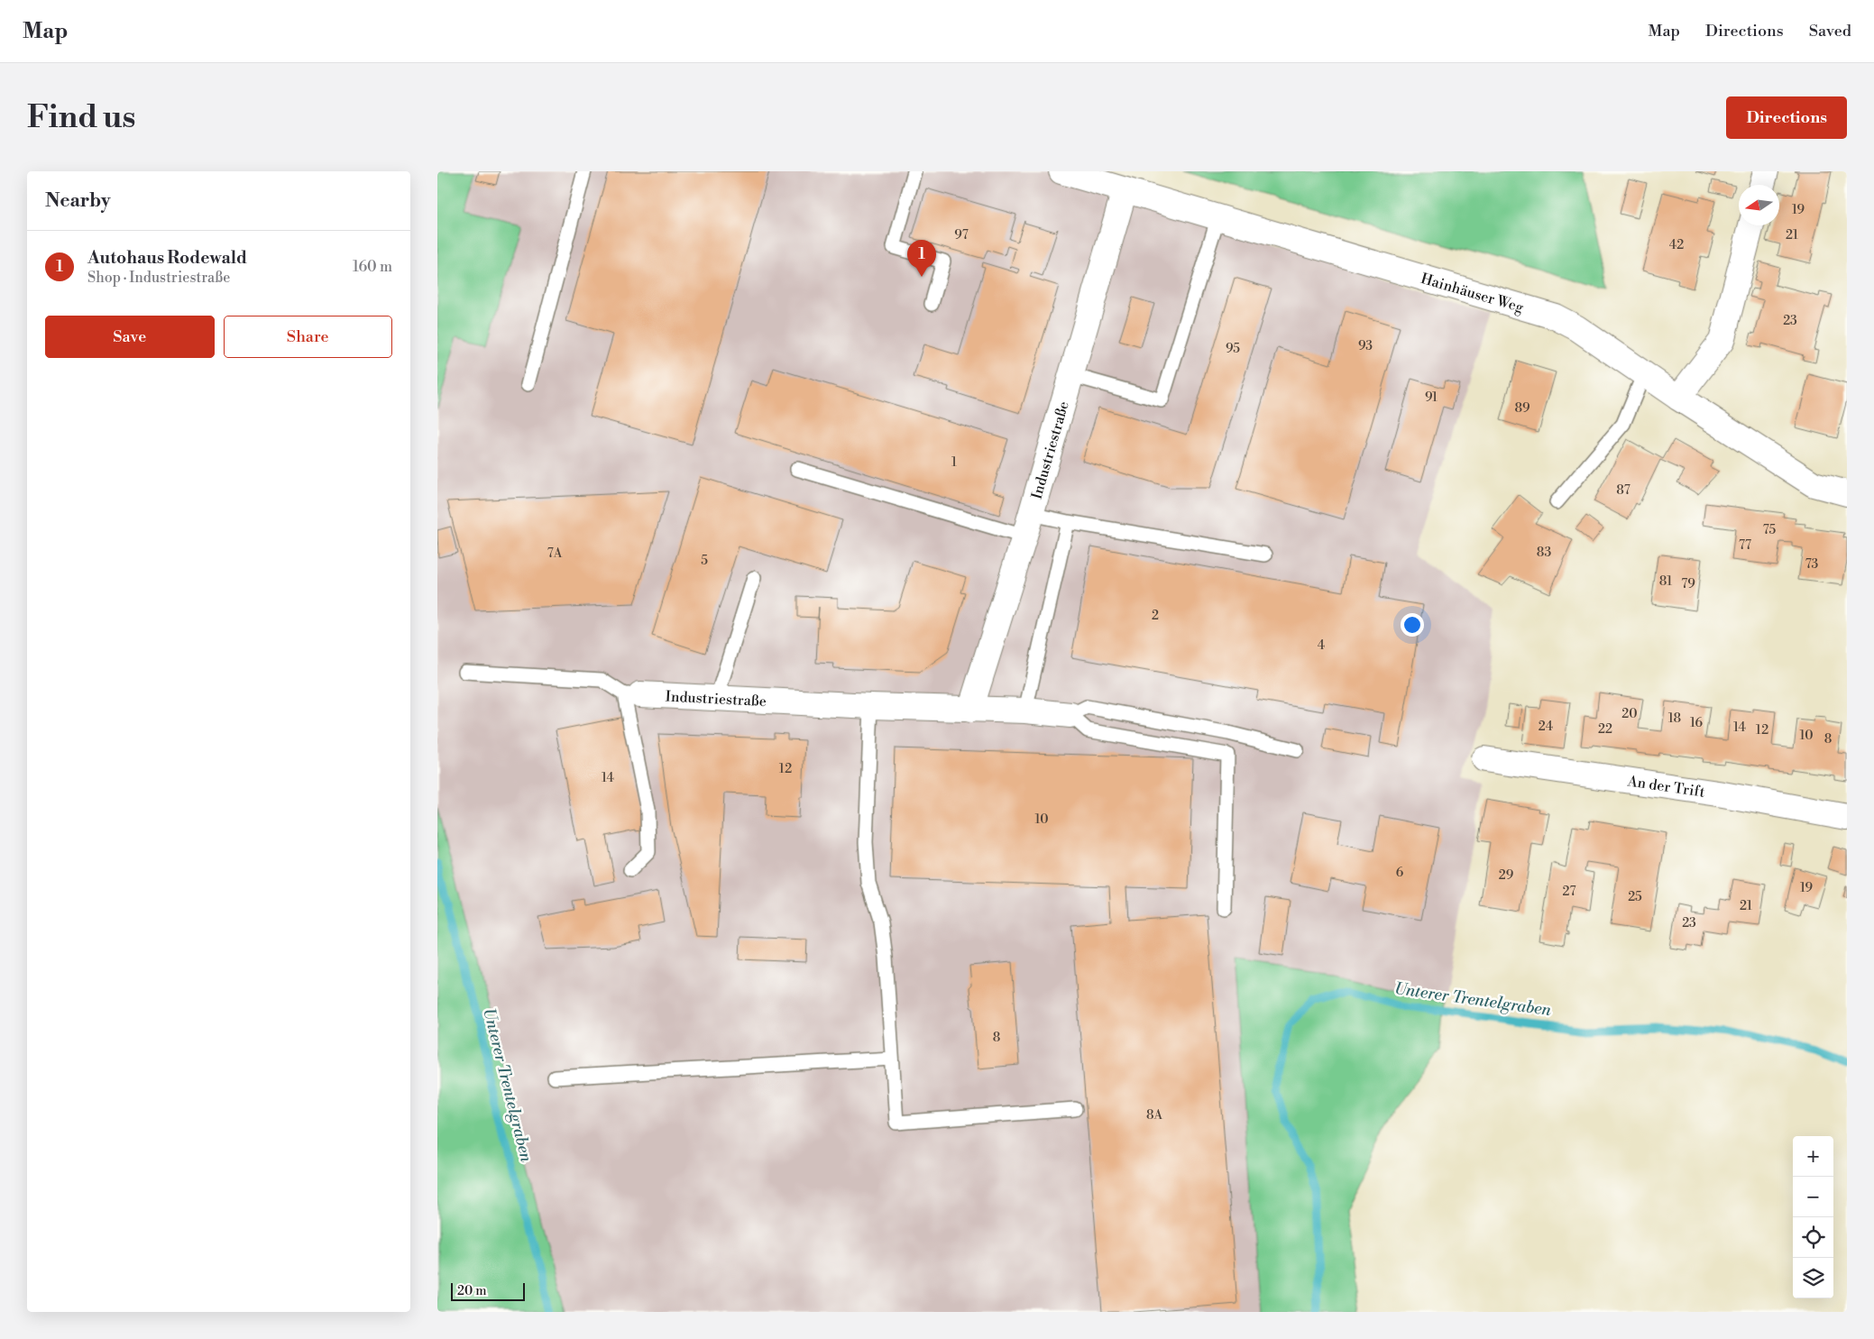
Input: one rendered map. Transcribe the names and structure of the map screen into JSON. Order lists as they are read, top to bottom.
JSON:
{
  "streets": {
    "street": ["Hainhäuser Weg", "Industriestraße", "An der Trift"]
  },
  "crossings": [
    ["Hainhäuser Weg", "Industriestraße"]
  ],
  "water": ["Unterer Trentelgraben"],
  "house_numbers": [
    "19",
    "97",
    "21",
    "42",
    "23",
    "93",
    "95",
    "91",
    "89",
    "1",
    "87",
    "75",
    "77",
    "83",
    "7A",
    "5",
    "73",
    "81",
    "79",
    "2",
    "4",
    "20",
    "18",
    "16",
    "24",
    "14",
    "22",
    "12",
    "10",
    "8",
    "12",
    "14",
    "10",
    "6",
    "29",
    "19",
    "27",
    "25",
    "21",
    "23",
    "8",
    "8A"
  ],
  "scale_bar": "20 m",
  "north": "left",
  "page": {
    "header": "Map",
    "nav": ["Map", "Directions", "Saved"],
    "buttons": [
      "Directions",
      ["Save", "Share"]
    ],
    "title": "Find us",
    "heading": "Nearby",
    "list": [
      {
        "mark": "1",
        "name": "Autohaus Rodewald",
        "note": "Shop · Industriestraße",
        "value": "160 m"
      }
    ],
    "pins": "1",
    "map_buttons": ["+", "−"],
    "scale": "20 m"
  }
}
